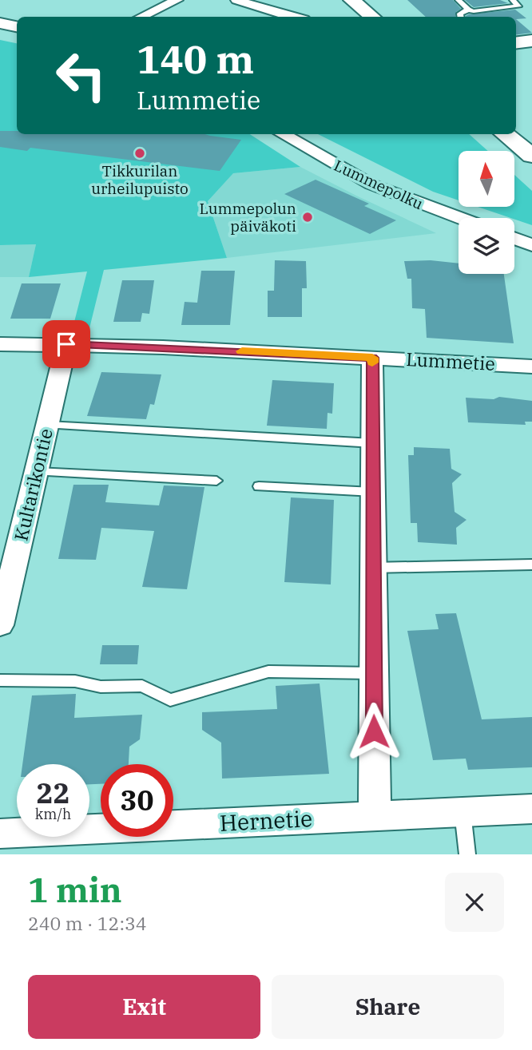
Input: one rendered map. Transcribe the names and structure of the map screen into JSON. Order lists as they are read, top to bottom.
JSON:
{
  "streets": {
    "street": [
      "Lummepolku",
      "Lummetie",
      "Kultarikontie",
      "Hernetie"
    ]
  },
  "crossings": [
    ["Lummetie", "Kultarikontie"]
  ],
  "places": ["Tikkurilan urheilupuisto", "Lummepolun päiväkoti"],
  "north": "top",
  "page": {
    "turn": ["140 m", "Lummetie"],
    "speed": "22 km/h",
    "limit": "30",
    "heading": ["1 min", "240 m · 12:34"],
    "buttons": ["Exit", "Share"]
  }
}
